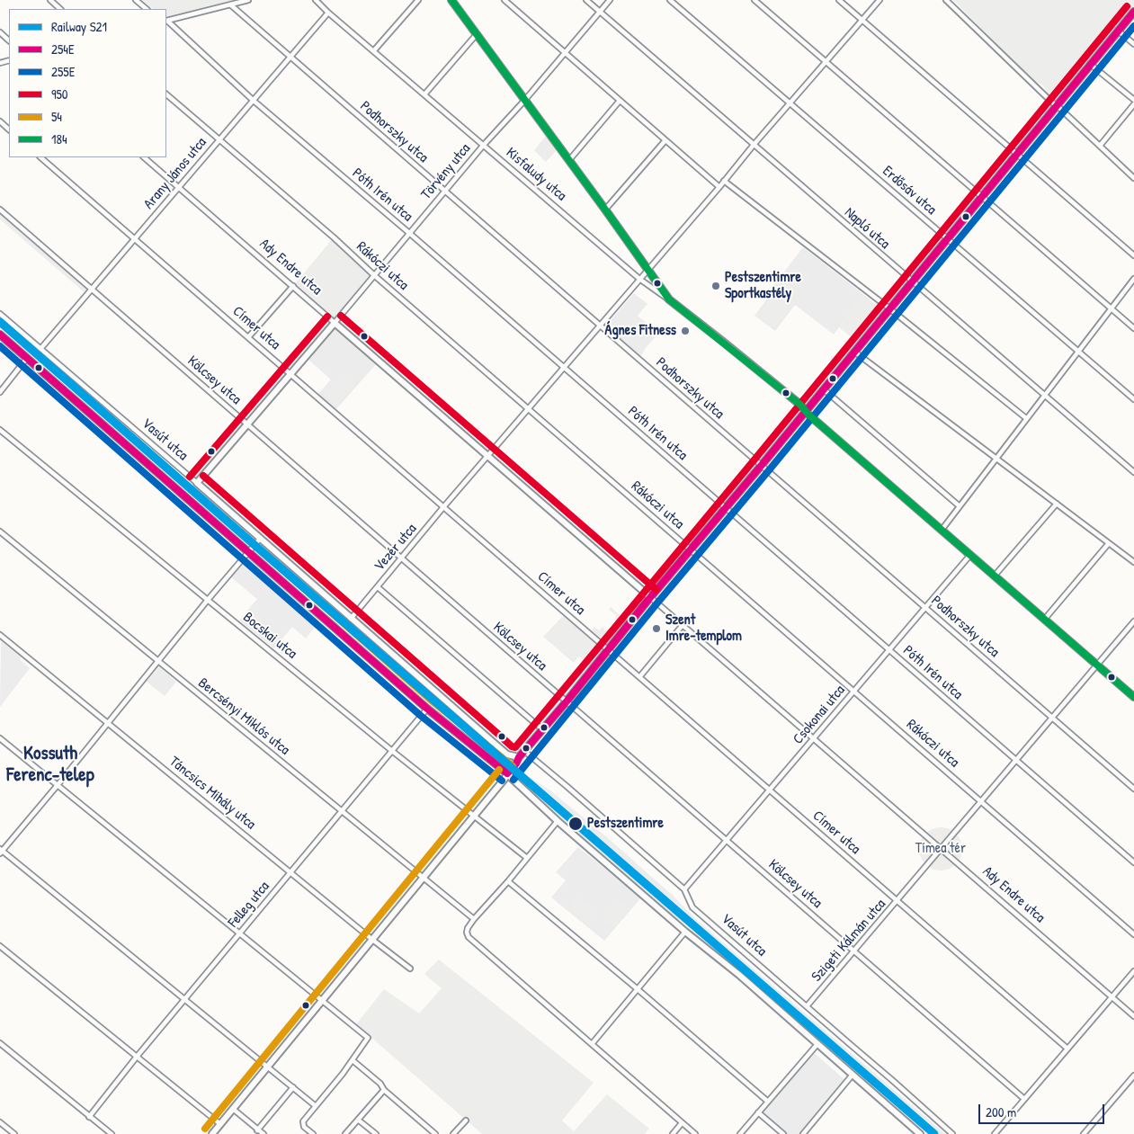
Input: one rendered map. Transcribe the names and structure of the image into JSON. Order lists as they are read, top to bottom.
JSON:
{
  "streets": {
    "street": [
      "Podhorszky utca",
      "Törvény utca",
      "Arany János utca",
      "Kisfaludy utca",
      "Erdősáv utca",
      "Póth Irén utca",
      "Napló utca",
      "Rákóczi utca",
      "Ady Endre utca",
      "Címer utca",
      "Kölcsey utca",
      "Vasút utca",
      "Vezér utca",
      "Bocskai utca",
      "Csokonai utca",
      "Bercsényi Miklós utca",
      "Táncsics Mihály utca",
      "Felleg utca",
      "Szigeti Kálmán utca"
    ]
  },
  "crossings": [
    ["Podhorszky utca", "Törvény utca"],
    ["Podhorszky utca", "Arany János utca"],
    ["Podhorszky utca", "Vezér utca"],
    ["Podhorszky utca", "Csokonai utca"],
    ["Podhorszky utca", "Szigeti Kálmán utca"],
    ["Törvény utca", "Kisfaludy utca"],
    ["Törvény utca", "Póth Irén utca"],
    ["Törvény utca", "Napló utca"],
    ["Törvény utca", "Rákóczi utca"],
    ["Törvény utca", "Ady Endre utca"],
    ["Törvény utca", "Címer utca"],
    ["Törvény utca", "Kölcsey utca"],
    ["Törvény utca", "Vasút utca"],
    ["Arany János utca", "Kisfaludy utca"],
    ["Arany János utca", "Póth Irén utca"],
    ["Arany János utca", "Rákóczi utca"],
    ["Arany János utca", "Ady Endre utca"],
    ["Arany János utca", "Címer utca"],
    ["Arany János utca", "Kölcsey utca"],
    ["Arany János utca", "Vasút utca"],
    ["Kisfaludy utca", "Vezér utca"],
    ["Kisfaludy utca", "Csokonai utca"],
    ["Kisfaludy utca", "Szigeti Kálmán utca"],
    ["Erdősáv utca", "Vezér utca"],
    ["Póth Irén utca", "Vezér utca"],
    ["Póth Irén utca", "Csokonai utca"],
    ["Póth Irén utca", "Szigeti Kálmán utca"],
    ["Napló utca", "Vezér utca"],
    ["Rákóczi utca", "Vezér utca"],
    ["Rákóczi utca", "Csokonai utca"],
    ["Rákóczi utca", "Szigeti Kálmán utca"],
    ["Ady Endre utca", "Vezér utca"],
    ["Ady Endre utca", "Csokonai utca"],
    ["Ady Endre utca", "Szigeti Kálmán utca"],
    ["Címer utca", "Vezér utca"],
    ["Címer utca", "Csokonai utca"],
    ["Címer utca", "Szigeti Kálmán utca"],
    ["Kölcsey utca", "Vezér utca"],
    ["Kölcsey utca", "Csokonai utca"],
    ["Kölcsey utca", "Szigeti Kálmán utca"],
    ["Vasút utca", "Vezér utca"],
    ["Vasút utca", "Csokonai utca"],
    ["Vasút utca", "Szigeti Kálmán utca"],
    ["Bocskai utca", "Felleg utca"],
    ["Bercsényi Miklós utca", "Felleg utca"],
    ["Táncsics Mihály utca", "Felleg utca"]
  ],
  "districts": ["Kossuth Ferenc-telep"],
  "parks": ["Tímea tér"],
  "places": [
    "Pestszentimre Sportkastély",
    "Ágnes Fitness",
    "Szent Imre-templom",
    "Pestszentimre"
  ],
  "lines": [
    "transit line 184",
    "transit line 950",
    "transit line 254E",
    "transit line 255E",
    "rail line S21",
    "transit line 54"
  ],
  "legend": [
    "Railway S21",
    "254E",
    "255E",
    "950",
    "54",
    "184"
  ],
  "scale_bar": "200 m"
}
